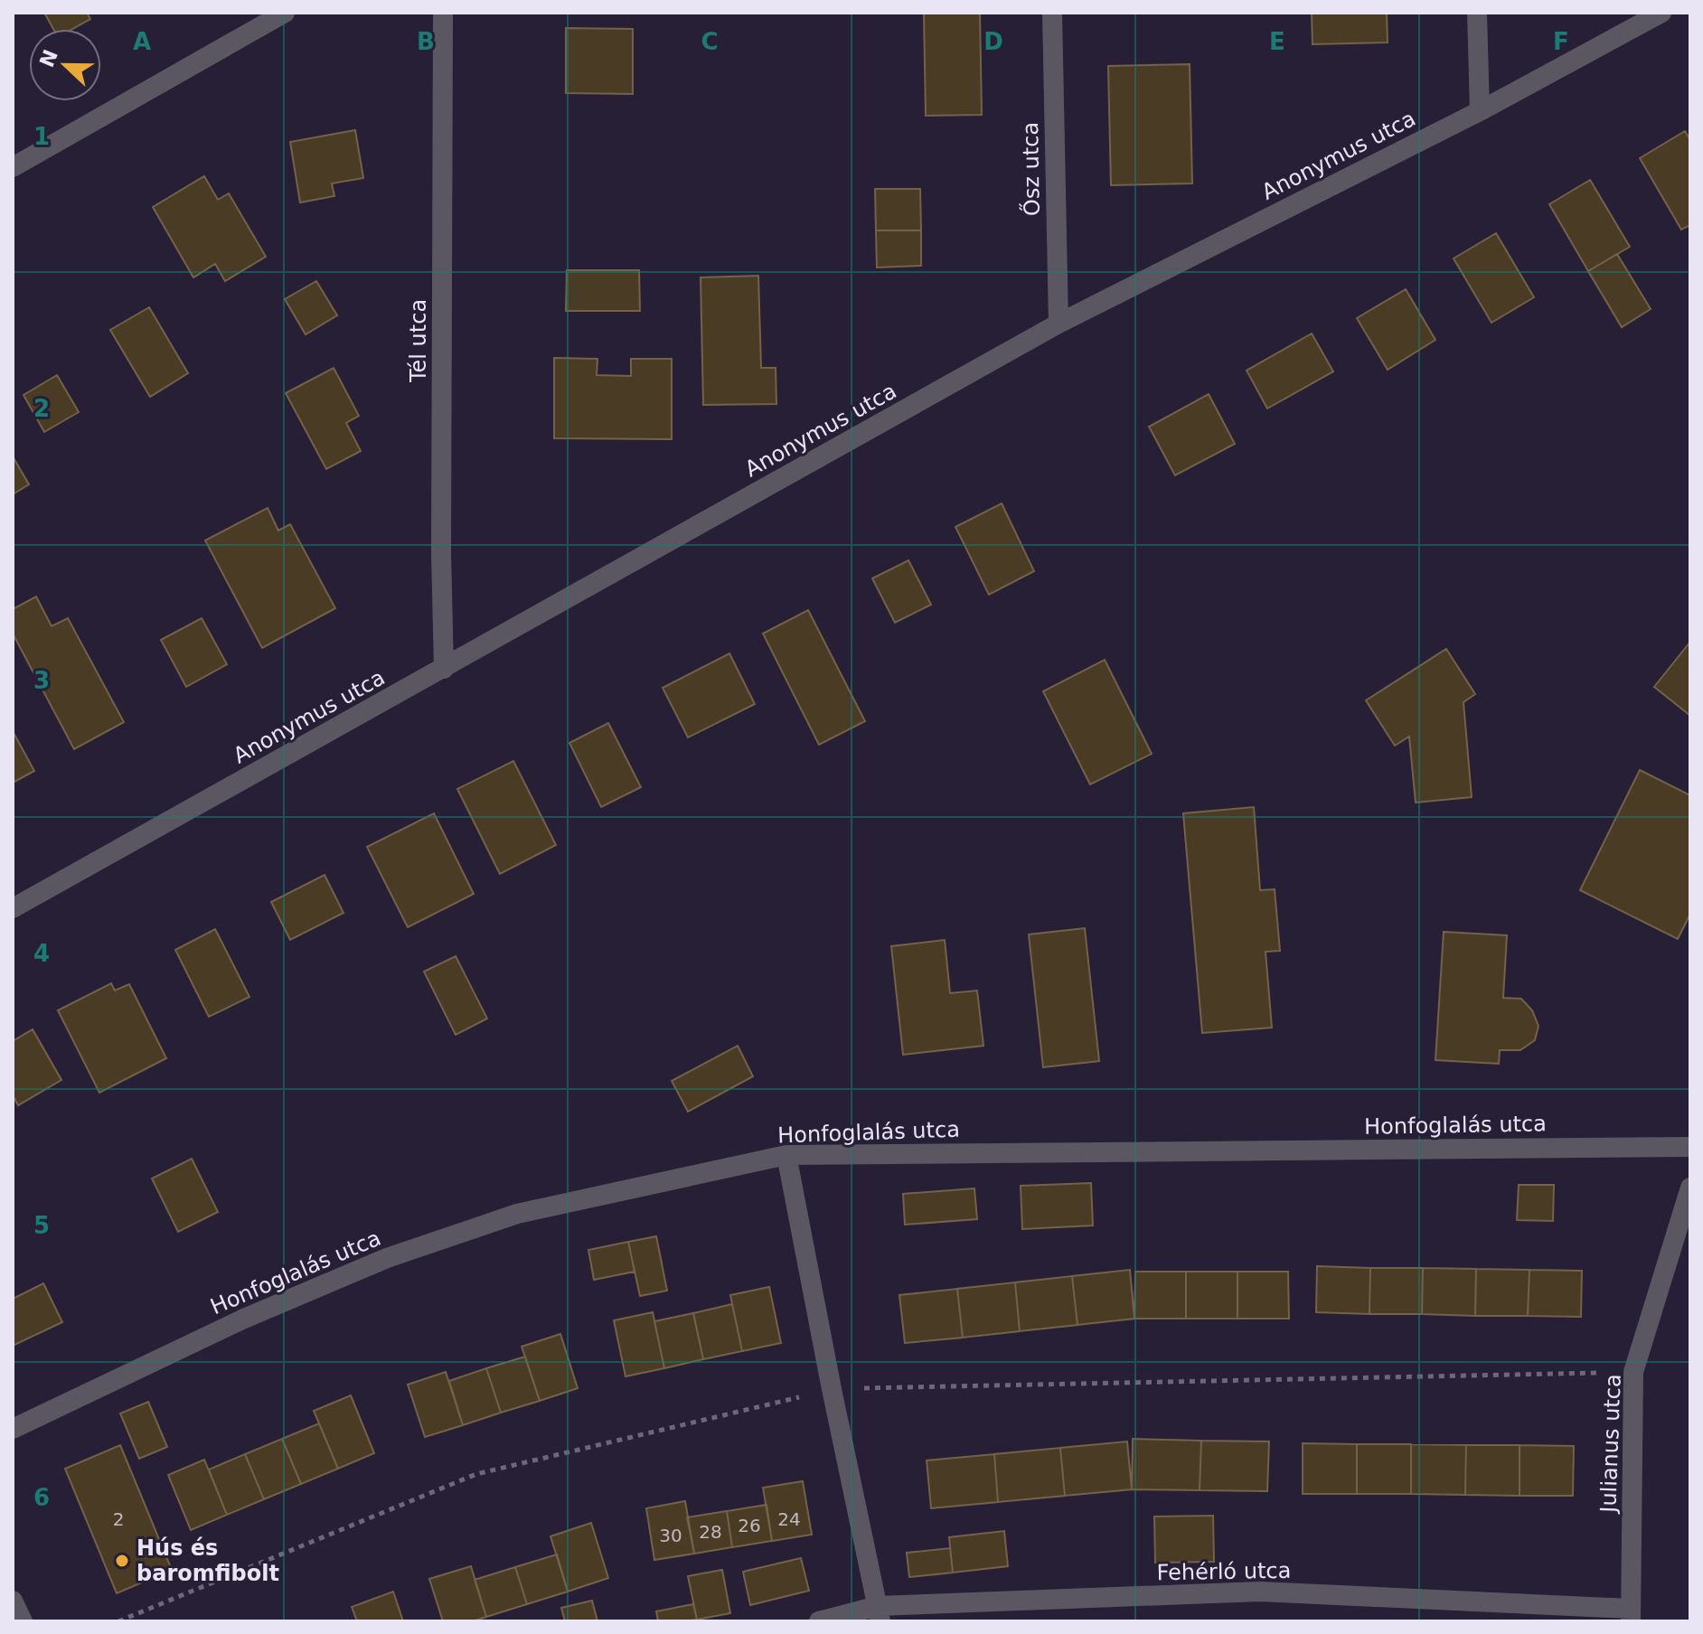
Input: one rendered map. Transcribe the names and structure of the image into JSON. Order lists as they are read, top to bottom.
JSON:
{
  "streets": {
    "street": [
      "Anonymus utca",
      "Ősz utca",
      "Tél utca",
      "Honfoglalás utca",
      "Julianus utca",
      "Fehérló utca"
    ]
  },
  "crossings": [
    ["Anonymus utca", "Ősz utca"],
    ["Anonymus utca", "Tél utca"],
    ["Julianus utca", "Fehérló utca"]
  ],
  "places": ["Hús és baromfibolt"],
  "house_numbers": [
    "2",
    "24",
    "26",
    "28",
    "30"
  ],
  "north": "left",
  "grid": {
    "columns": [
      "A",
      "B",
      "C",
      "D",
      "E",
      "F"
    ],
    "rows": [
      "1",
      "2",
      "3",
      "4",
      "5",
      "6"
    ]
  }
}
